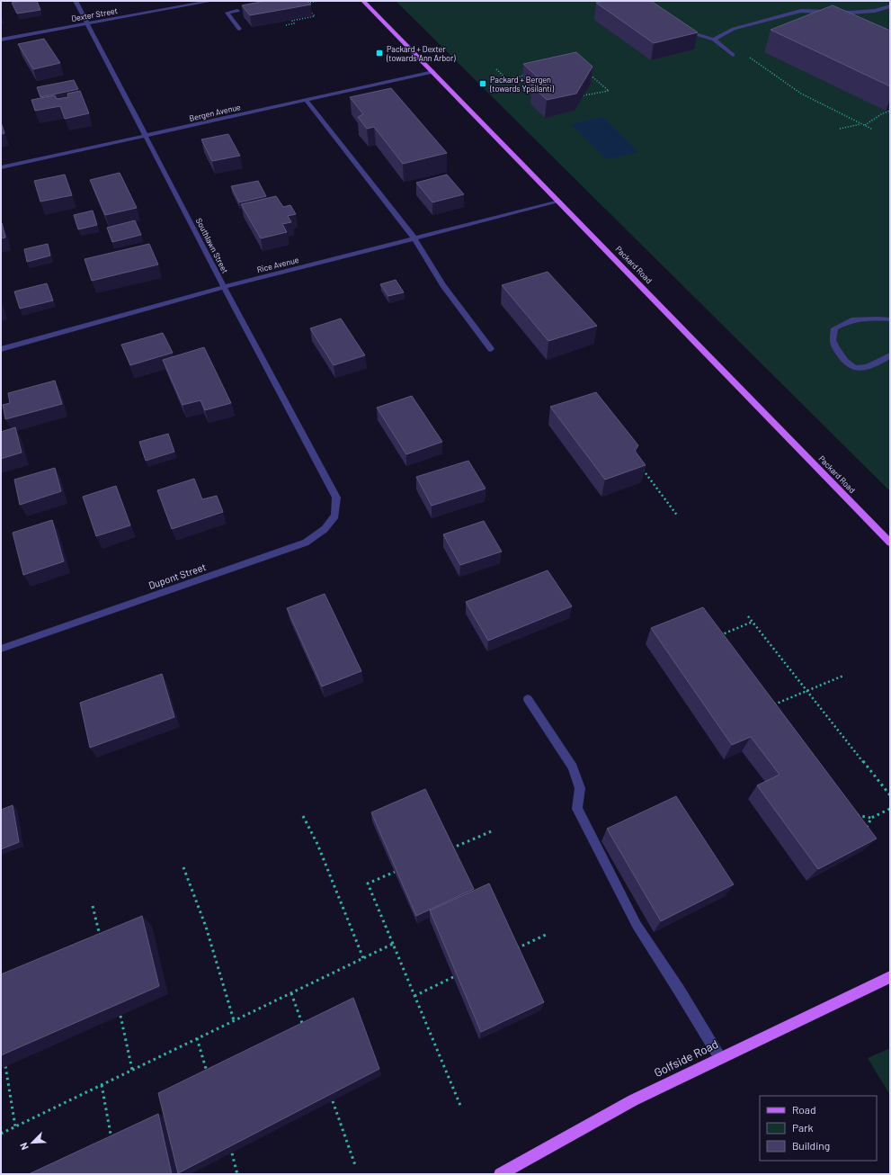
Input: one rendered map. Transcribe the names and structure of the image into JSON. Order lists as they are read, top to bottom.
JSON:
{
  "streets": {
    "main road": ["Packard Road", "Golfside Road"],
    "street": [
      "Dexter Street",
      "Bergen Avenue",
      "Southlawn Street",
      "Rice Avenue",
      "Dupont Street"
    ]
  },
  "crossings": [
    ["Dexter Street", "Southlawn Street"],
    ["Bergen Avenue", "Southlawn Street"],
    ["Bergen Avenue", "Packard Road"],
    ["Southlawn Street", "Rice Avenue"],
    ["Southlawn Street", "Dupont Street"],
    ["Rice Avenue", "Packard Road"]
  ],
  "places": {
    "transit": ["Packard + Dexter (towards Ann Arbor)", "Packard + Bergen (towards Ypsilanti)"]
  },
  "legend": ["Road", "Park", "Building"],
  "north": "bottom left"
}
